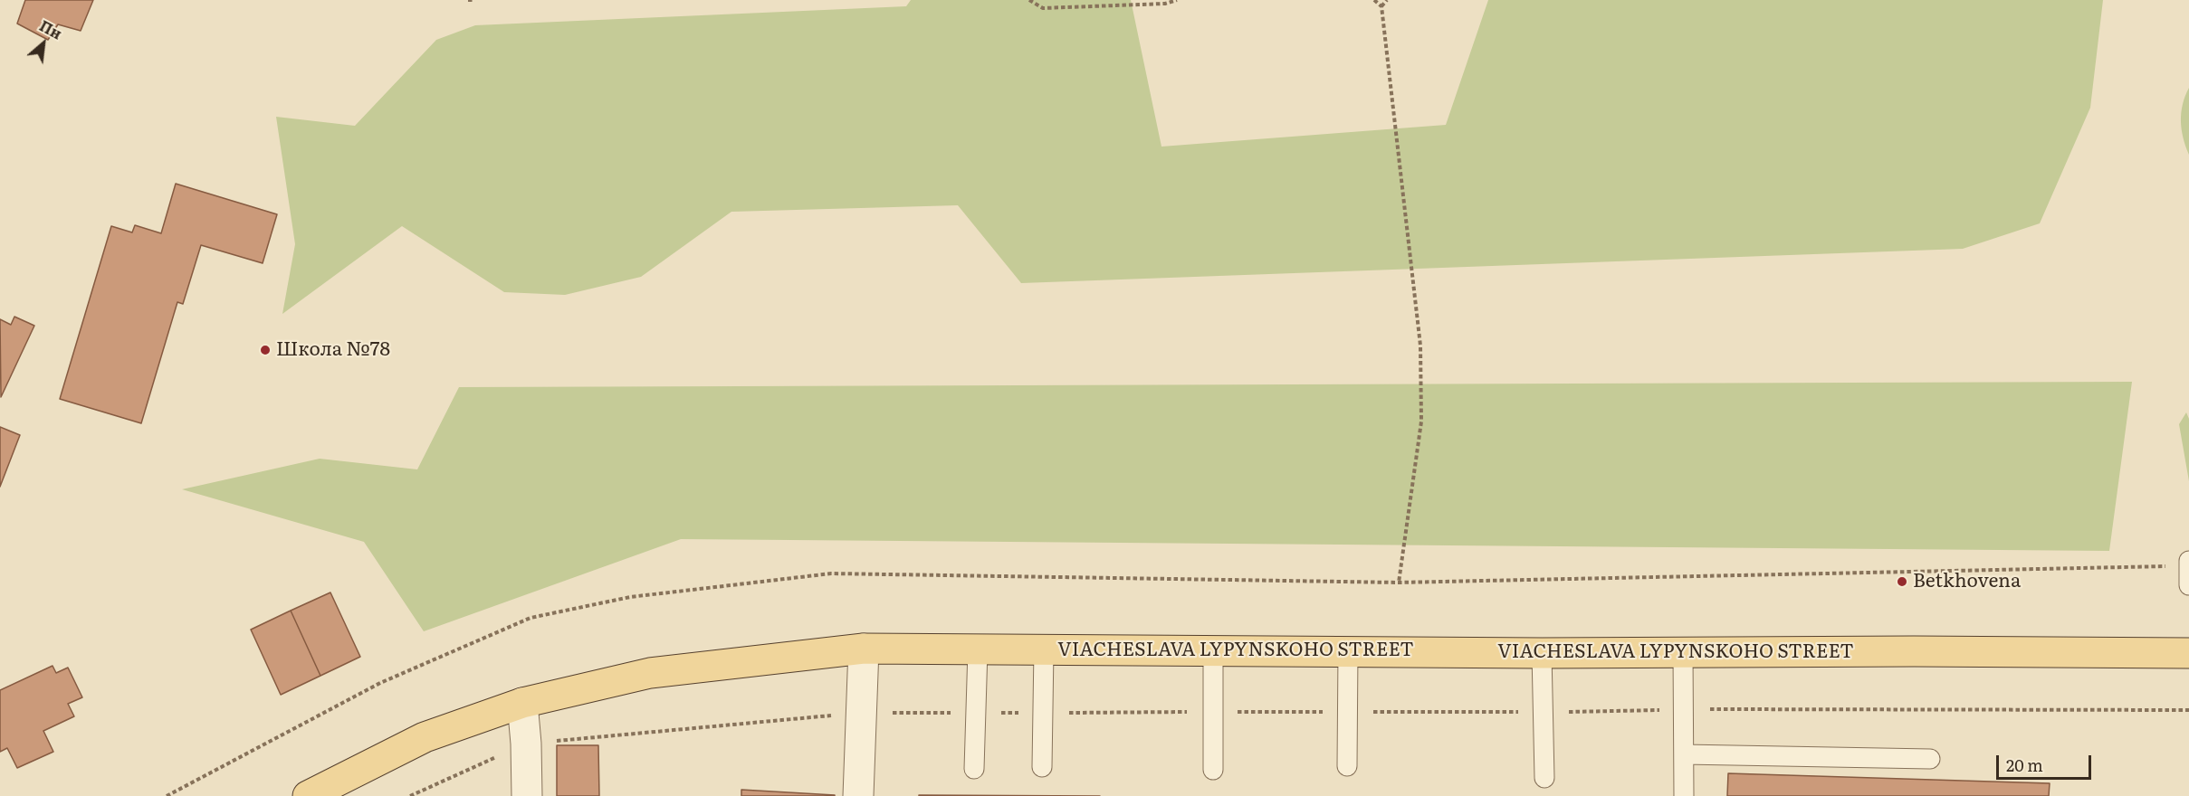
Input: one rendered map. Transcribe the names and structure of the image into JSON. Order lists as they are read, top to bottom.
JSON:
{
  "streets": {
    "main road": ["VIACHESLAVA LYPYNSKOHO STREET"]
  },
  "places": ["Школа №78", "Betkhovena"],
  "scale_bar": "20 m",
  "north": "top right"
}
